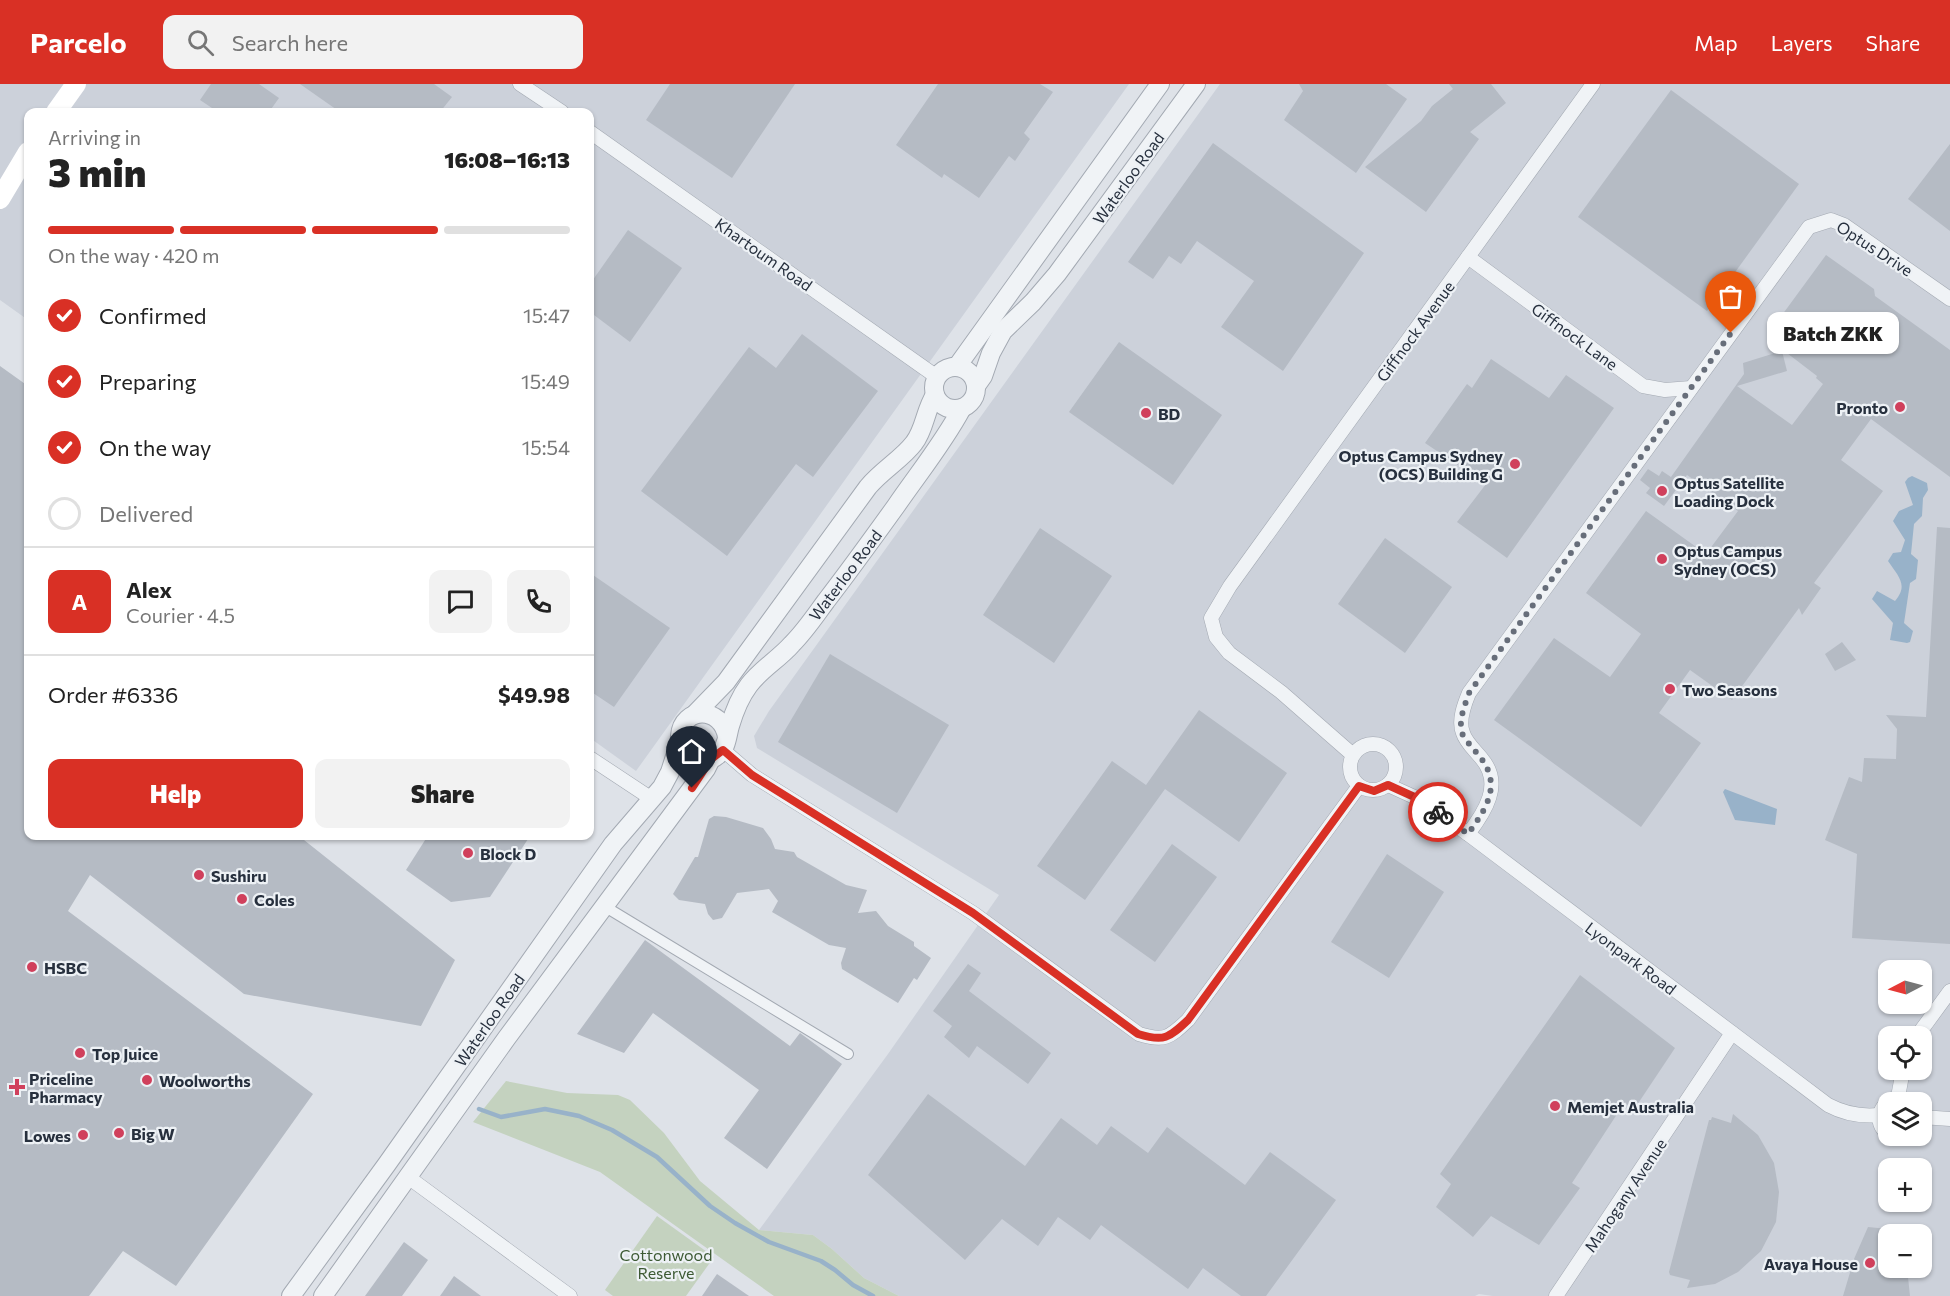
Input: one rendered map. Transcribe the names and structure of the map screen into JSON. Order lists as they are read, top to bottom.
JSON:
{
  "streets": {
    "street": [
      "Waterloo Road",
      "Optus Drive",
      "Khartoum Road",
      "Giffnock Avenue",
      "Giffnock Lane",
      "Lyonpark Road",
      "Mahogany Avenue"
    ]
  },
  "crossings": [
    ["Waterloo Road", "Khartoum Road"],
    ["Optus Drive", "Giffnock Lane"],
    ["Optus Drive", "Lyonpark Road"],
    ["Giffnock Avenue", "Giffnock Lane"],
    ["Giffnock Avenue", "Lyonpark Road"],
    ["Lyonpark Road", "Mahogany Avenue"]
  ],
  "parks": ["Cottonwood Reserve"],
  "places": {
    "other": [
      "Batch ZKK",
      "Pronto",
      "BD",
      "Optus Campus Sydney (OCS) Building G",
      "Optus Satellite Loading Dock",
      "Optus Campus Sydney (OCS)",
      "Two Seasons",
      "Block D",
      "Sushiru",
      "Coles",
      "HSBC",
      "Top Juice",
      "Woolworths",
      "Memjet Australia",
      "Big W",
      "Lowes",
      "Avaya House"
    ],
    "health": ["Priceline Pharmacy"]
  },
  "north": "left",
  "page": {
    "header": "Parcelo",
    "search": "Search here",
    "nav": ["Map", "Layers", "Share"],
    "heading": ["3 min", "Arriving in", "16:08–16:13"],
    "panel": [
      "Alex",
      "Courier · 4.5",
      "Order #6336",
      "$49.98"
    ],
    "bar": "On the way · 420 m",
    "list": [
      ["Confirmed", "15:47"],
      ["Preparing", "15:49"],
      ["On the way", "15:54"],
      "Delivered"
    ],
    "bubble": "Batch ZKK",
    "round": "A",
    "buttons": ["Help", "Share"],
    "map_buttons": ["+", "−"]
  }
}
